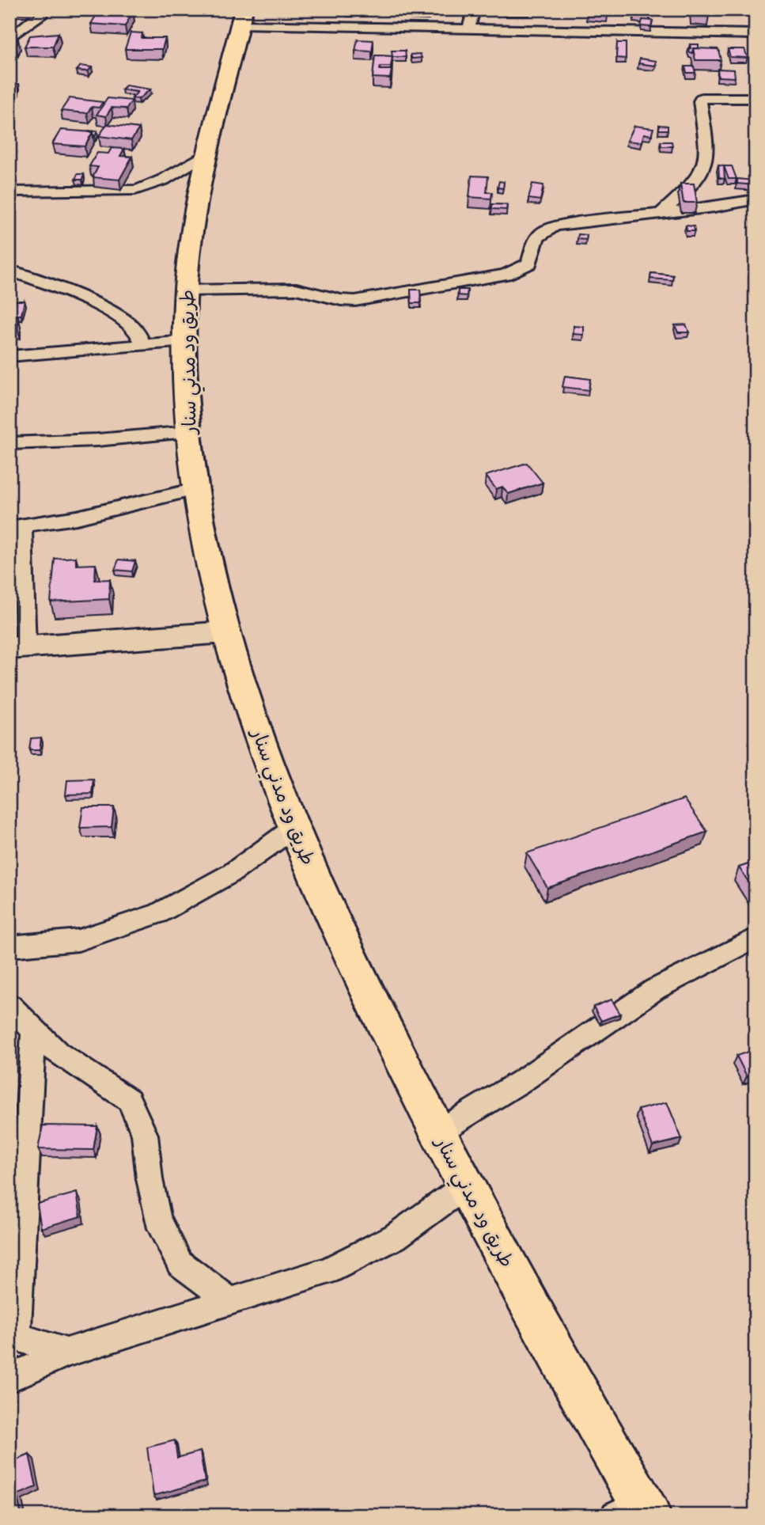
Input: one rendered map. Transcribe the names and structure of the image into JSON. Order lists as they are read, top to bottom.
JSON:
{
  "streets": {
    "highway": ["طريق ود مدني سنار"]
  }
}
